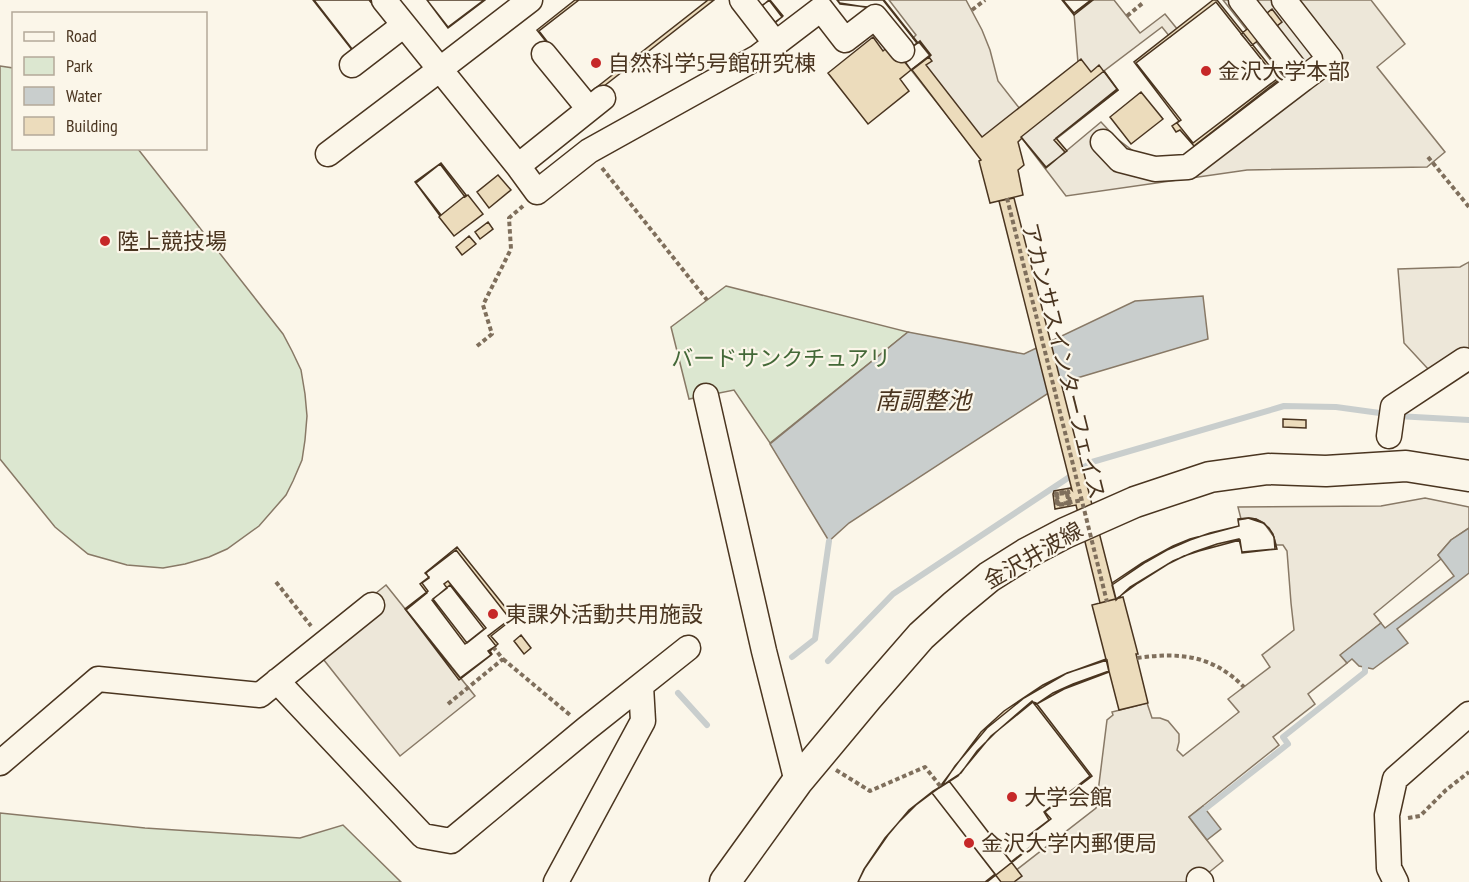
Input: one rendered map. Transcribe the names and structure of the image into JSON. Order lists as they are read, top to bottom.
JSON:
{
  "streets": {
    "main road": ["金沢井波線"],
    "path": ["アカンサスインターフェイス"]
  },
  "water": ["南調整池"],
  "parks": ["バードサンクチュアリ"],
  "places": [
    "自然科学5号館研究棟",
    "金沢大学本部",
    "陸上競技場",
    "東課外活動共用施設",
    "大学会館",
    "金沢大学内郵便局"
  ],
  "legend": [
    "Road",
    "Park",
    "Water",
    "Building"
  ]
}
